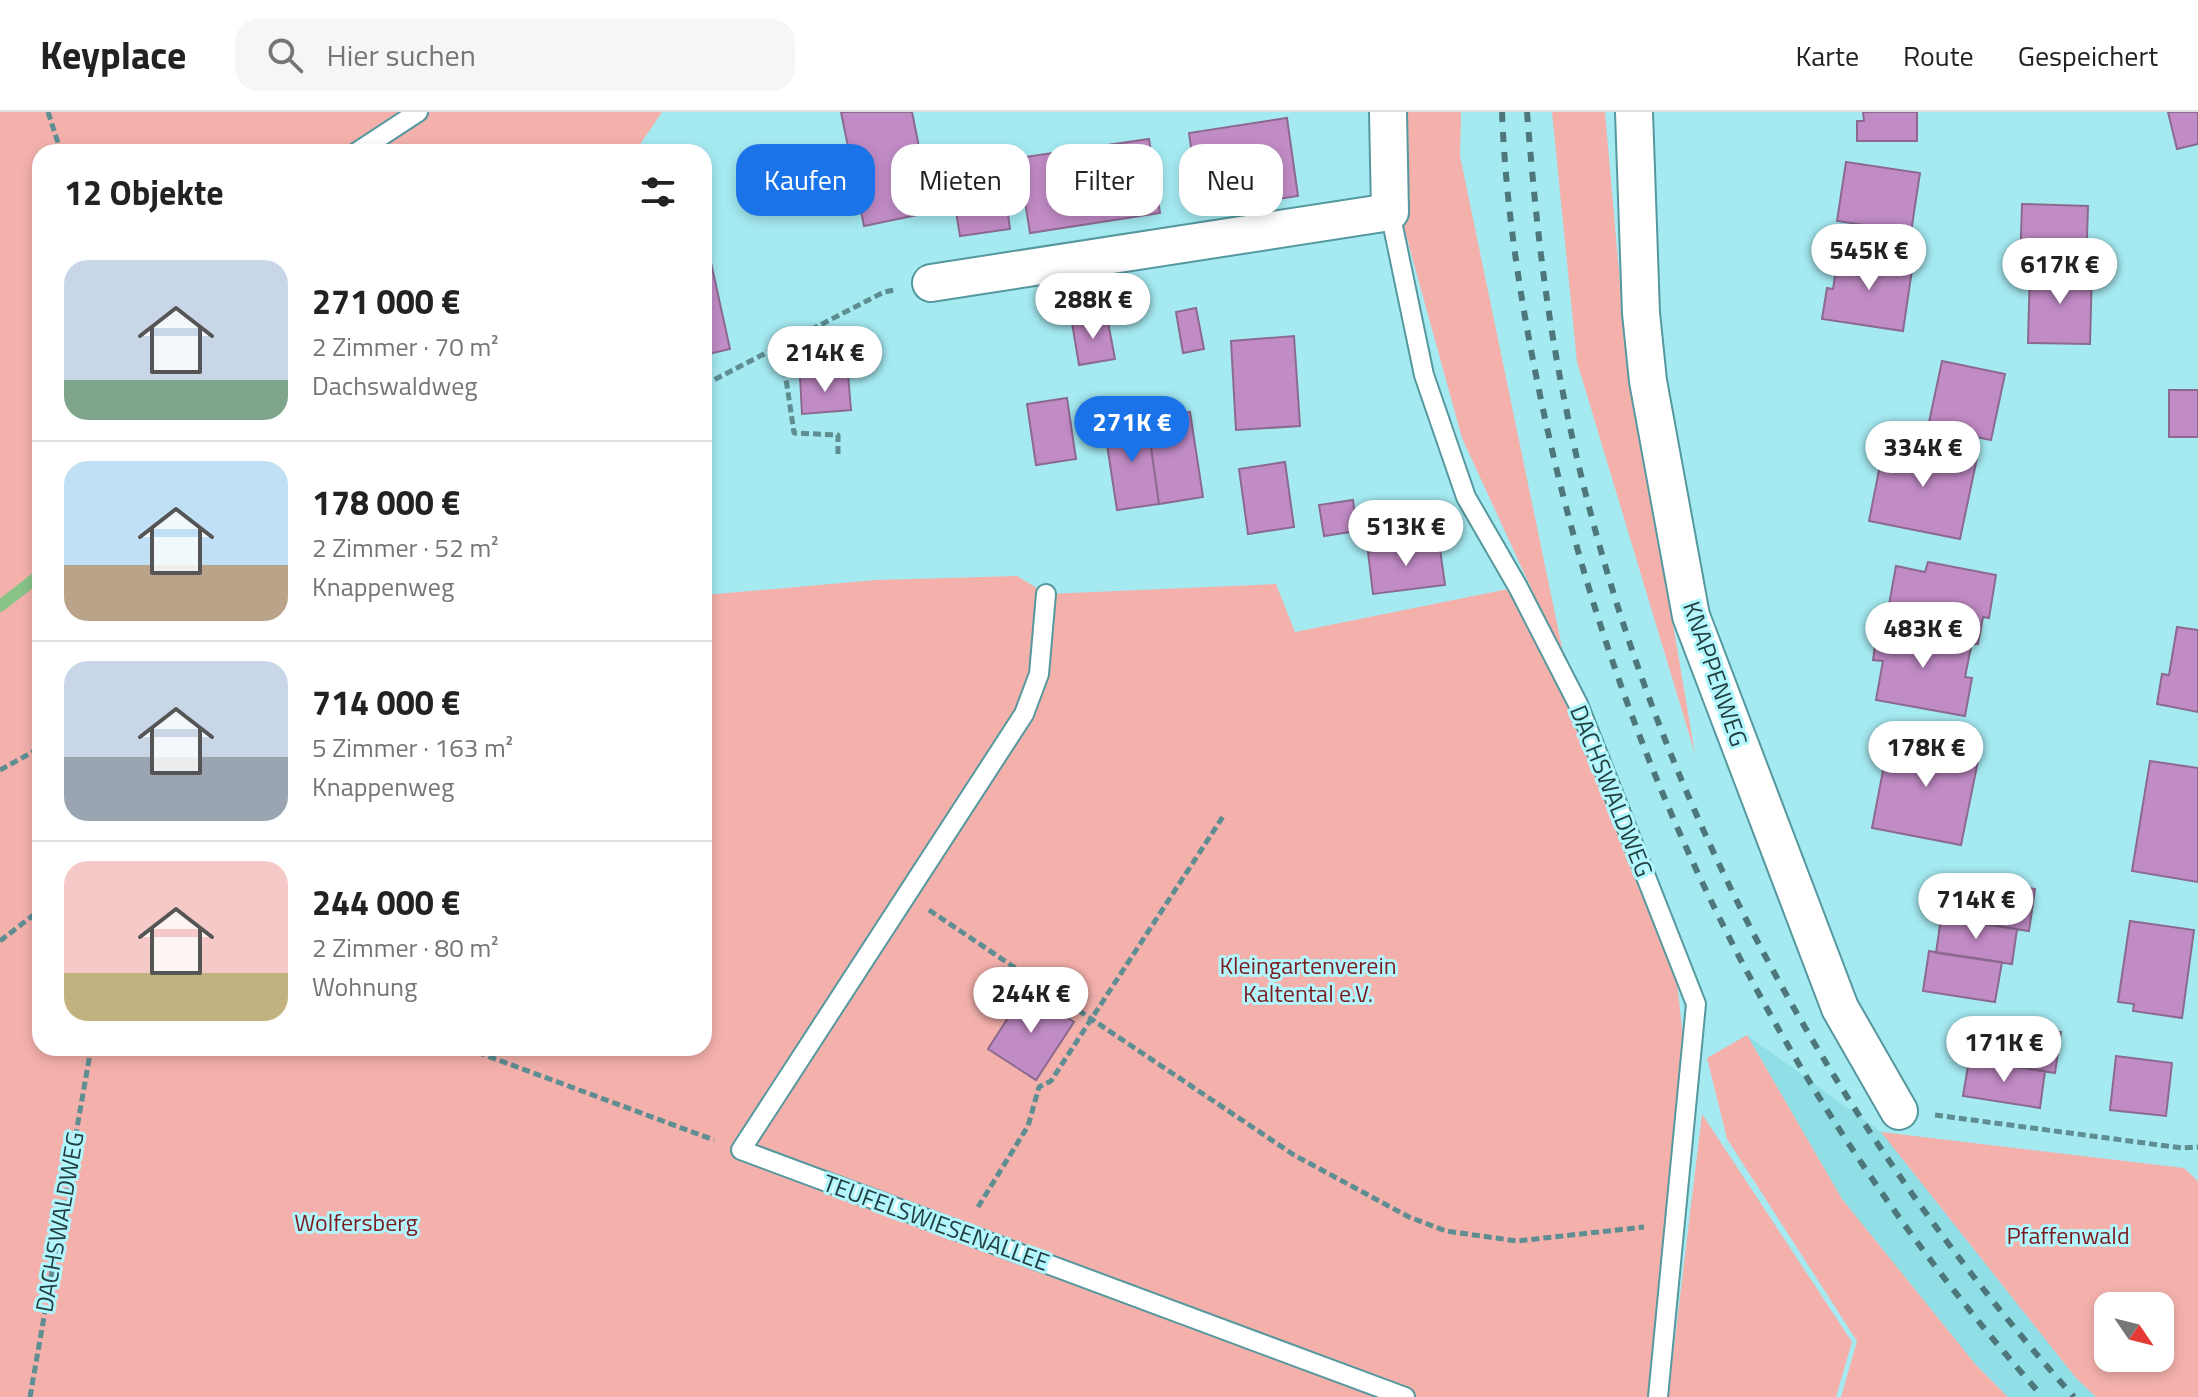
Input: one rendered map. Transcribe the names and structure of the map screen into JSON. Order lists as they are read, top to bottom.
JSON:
{
  "streets": {
    "street": ["KNAPPENWEG", "DACHSWALDWEG"],
    "lane": ["TEUFELSWIESENALLEE"]
  },
  "parks": ["Kleingartenverein Kaltental e.V.", "Wolfersberg", "Pfaffenwald"],
  "north": "bottom right",
  "page": {
    "header": "Keyplace",
    "search": "Hier suchen",
    "nav": ["Karte", "Route", "Gespeichert"],
    "chip": [
      "Kaufen",
      "Mieten",
      "Filter",
      "Neu"
    ],
    "heading": "12 Objekte",
    "price": [
      "545K €",
      "617K €",
      "288K €",
      "214K €",
      "271K €",
      "334K €",
      "513K €",
      "483K €",
      "178K €",
      "714K €",
      "244K €",
      "171K €"
    ],
    "list": [
      {
        "name": "271 000 €",
        "note": "2 Zimmer · 70 m² · Dachswaldweg"
      },
      {
        "name": "178 000 €",
        "note": "2 Zimmer · 52 m² · Knappenweg"
      },
      {
        "name": "714 000 €",
        "note": "5 Zimmer · 163 m² · Knappenweg"
      },
      {
        "name": "244 000 €",
        "note": "2 Zimmer · 80 m² · Wohnung"
      }
    ]
  }
}
